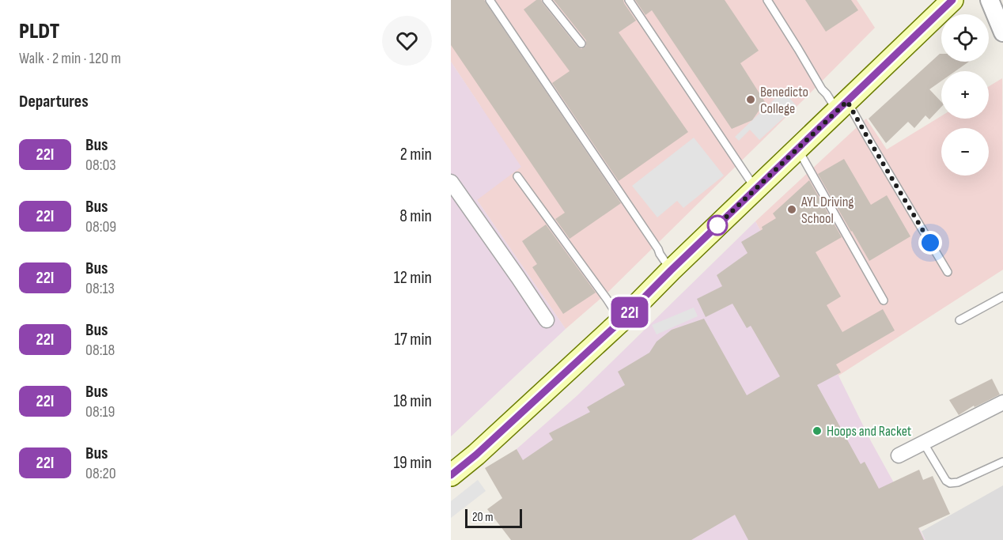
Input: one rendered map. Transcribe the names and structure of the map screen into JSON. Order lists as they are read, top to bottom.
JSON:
{
  "places": ["Benedicto College", "AYL Driving School", "Hoops and Racket"],
  "lines": ["bus line 22I"],
  "scale_bar": "20 m",
  "page": {
    "heading": [
      ["PLDT", "Walk · 2 min · 120 m"],
      "Departures"
    ],
    "on_map": "22I",
    "map_buttons": ["+", "−"],
    "list": [
      {
        "mark": "22I",
        "name": "Bus",
        "note": "08:03",
        "value": "2 min"
      },
      {
        "mark": "22I",
        "name": "Bus",
        "note": "08:09",
        "value": "8 min"
      },
      {
        "mark": "22I",
        "name": "Bus",
        "note": "08:13",
        "value": "12 min"
      },
      {
        "mark": "22I",
        "name": "Bus",
        "note": "08:18",
        "value": "17 min"
      },
      {
        "mark": "22I",
        "name": "Bus",
        "note": "08:19",
        "value": "18 min"
      },
      {
        "mark": "22I",
        "name": "Bus",
        "note": "08:20",
        "value": "19 min"
      }
    ],
    "scale": "20 m"
  }
}
